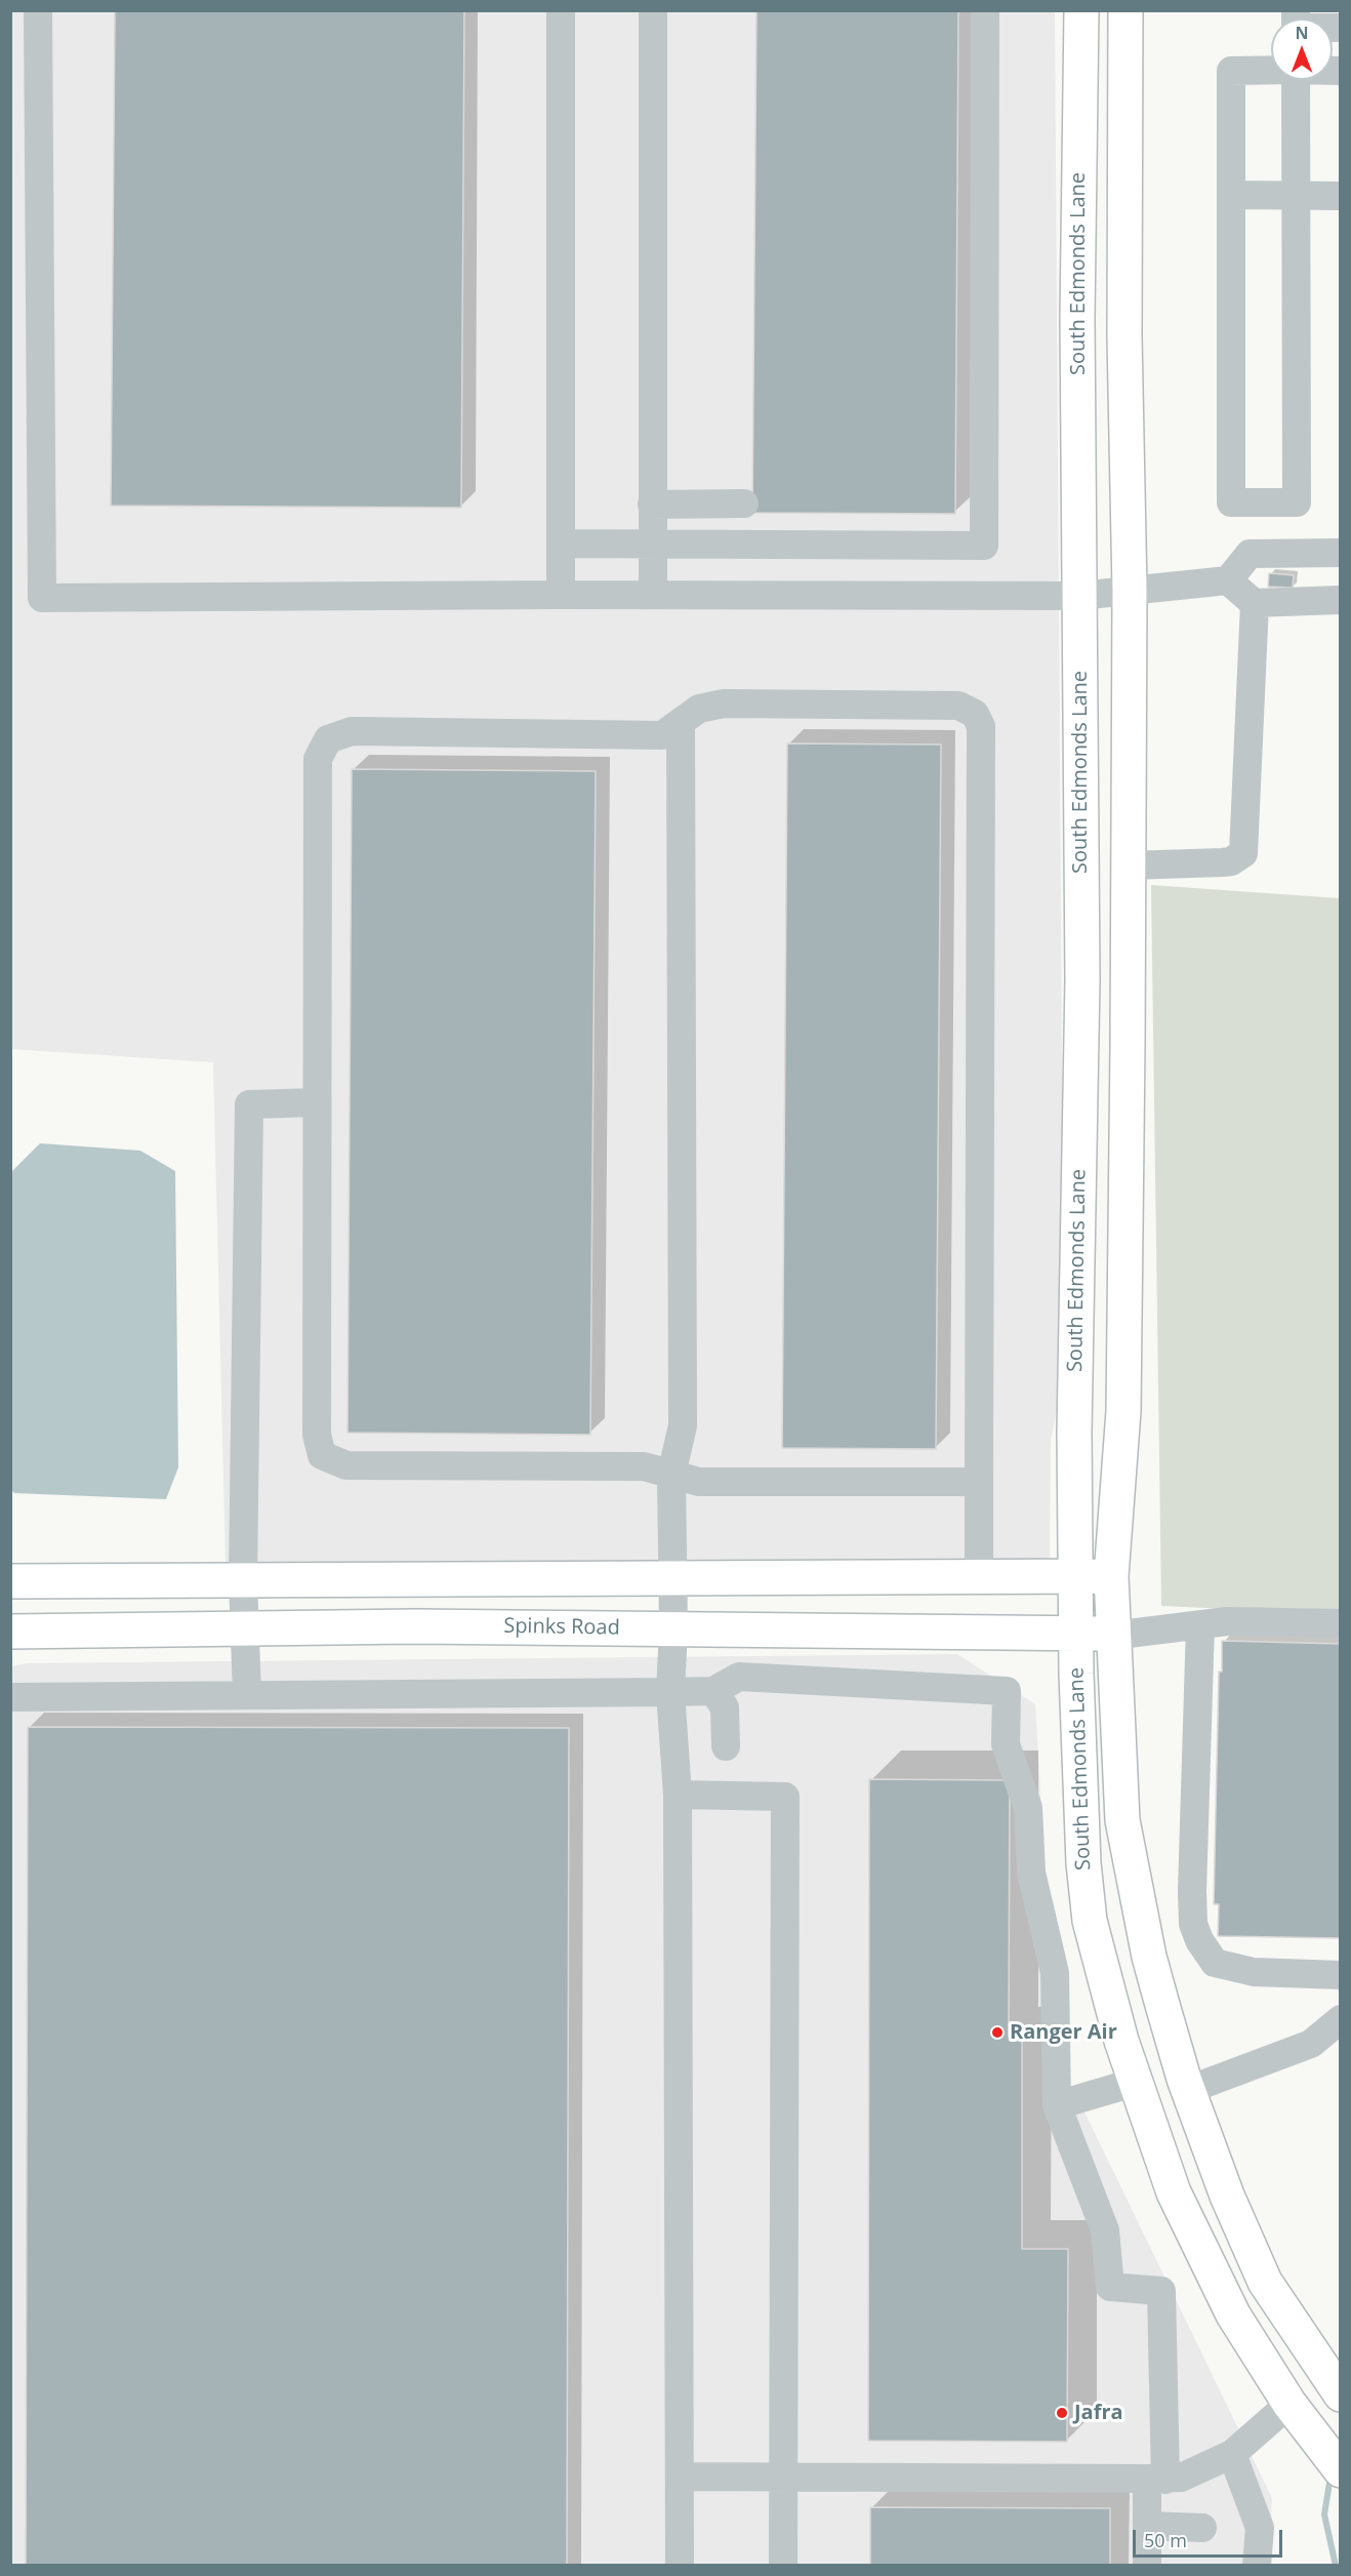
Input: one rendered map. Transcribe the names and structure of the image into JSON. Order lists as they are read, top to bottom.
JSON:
{
  "streets": {
    "main road": ["South Edmonds Lane", "Spinks Road"]
  },
  "crossings": [
    ["South Edmonds Lane", "Spinks Road"]
  ],
  "places": ["Ranger Air", "Jafra"],
  "scale_bar": "50 m",
  "north": "top"
}
